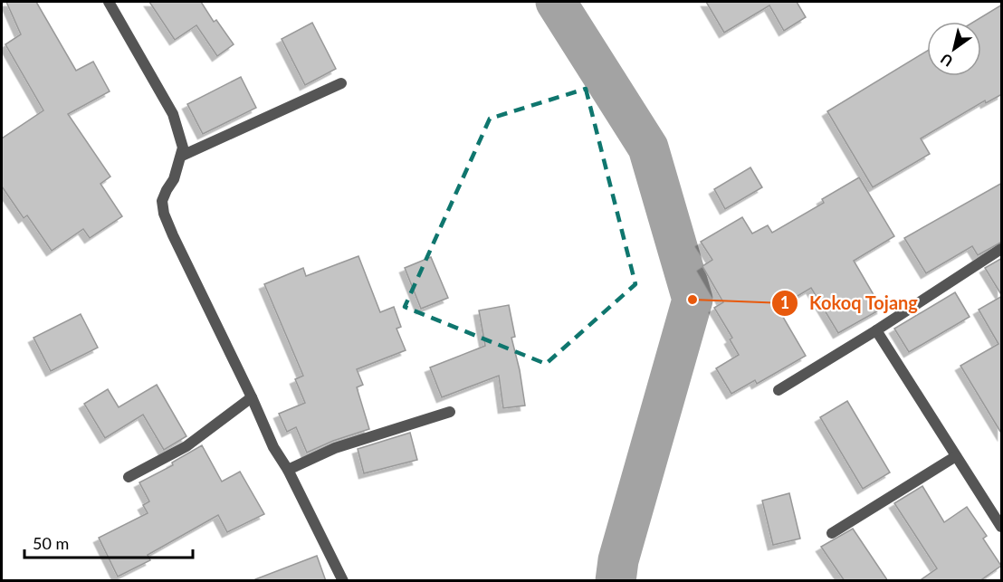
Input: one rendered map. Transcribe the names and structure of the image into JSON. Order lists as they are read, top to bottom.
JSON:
{
  "places": ["Kokoq Tojang"],
  "scale_bar": "50 m",
  "north": "bottom left"
}
